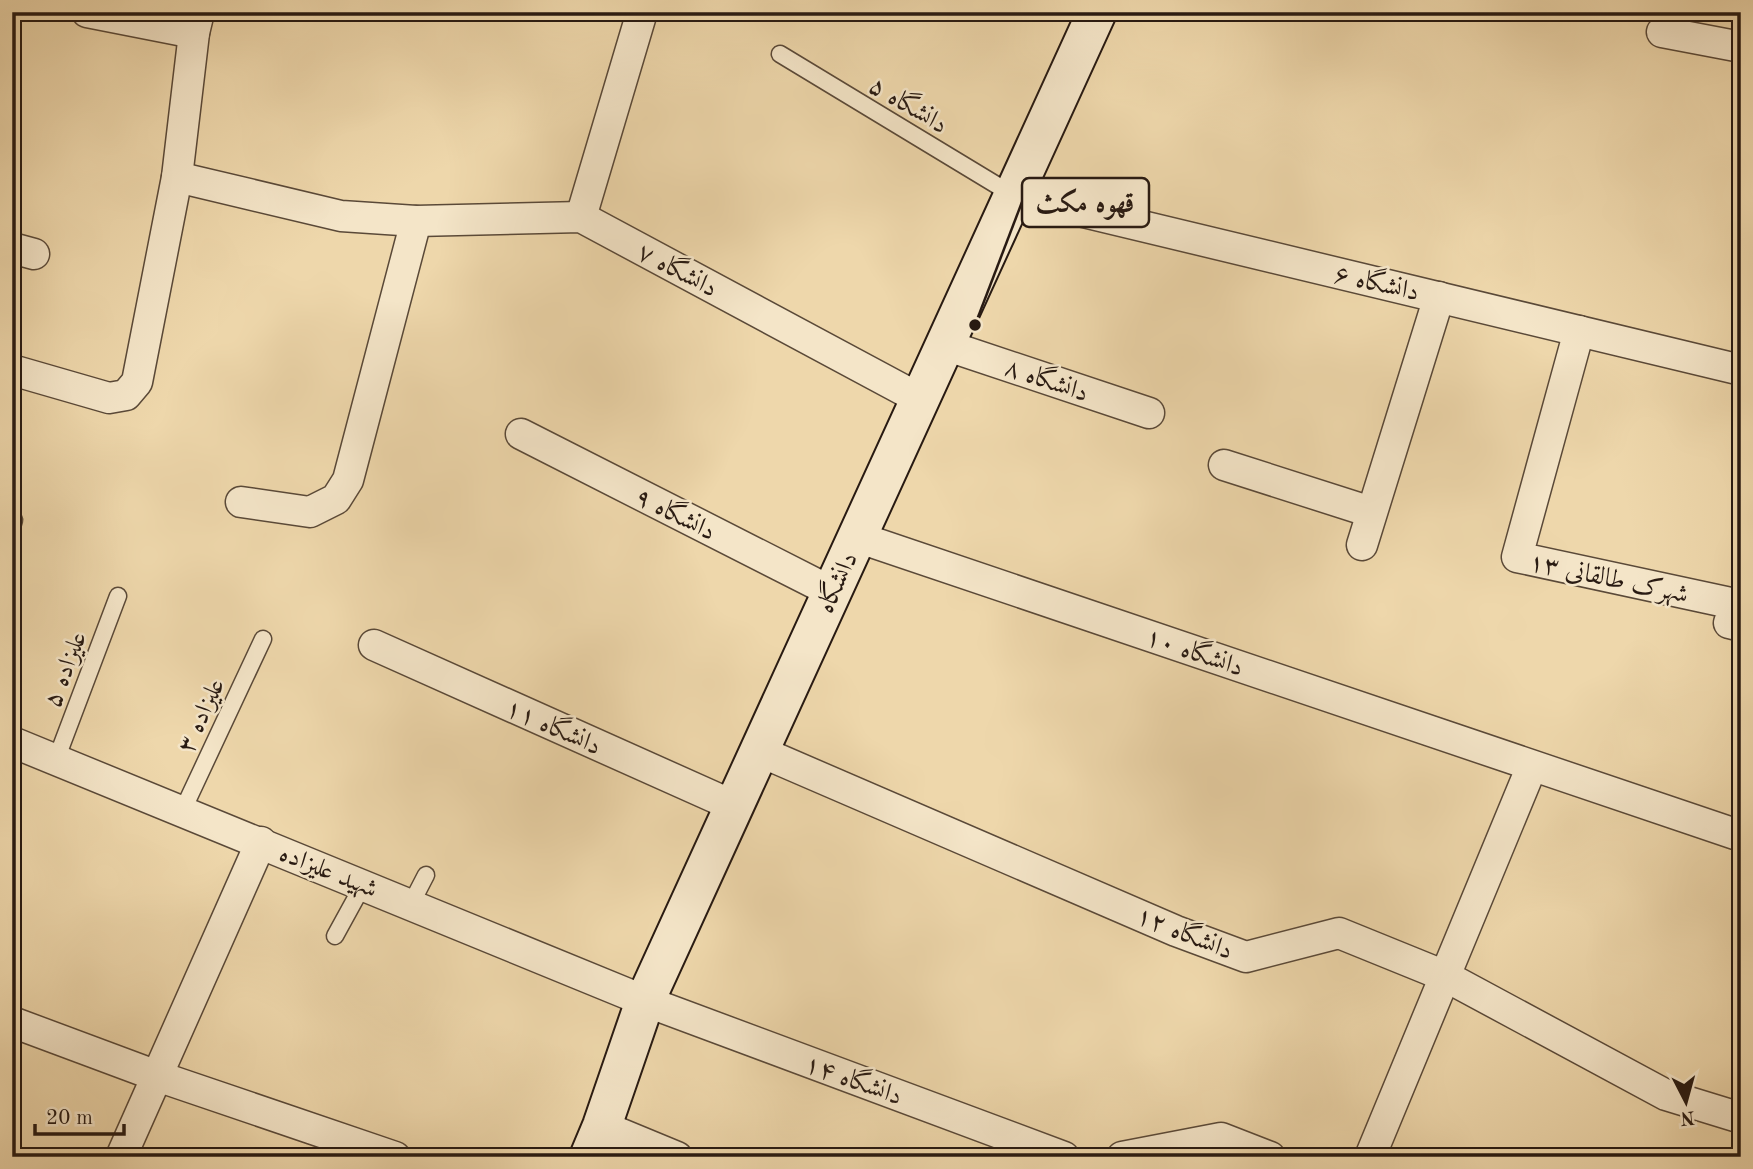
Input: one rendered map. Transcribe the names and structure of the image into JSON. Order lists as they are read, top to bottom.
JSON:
{
  "streets": {
    "main road": ["دانشگاه"],
    "street": [
      "دانشگاه ۷",
      "دانشگاه ۶",
      "دانشگاه ۸",
      "دانشگاه ۹",
      "شهرک طالقانی ۱۳",
      "دانشگاه ۱۰",
      "دانشگاه ۱۱",
      "شهید علیزاده",
      "دانشگاه ۱۲",
      "دانشگاه ۱۴"
    ],
    "lane": ["دانشگاه ۵", "علیزاده ۵", "علیزاده ۳"]
  },
  "crossings": [
    ["دانشگاه ۵", "دانشگاه ۶"],
    ["دانشگاه ۵", "دانشگاه"],
    ["دانشگاه ۷", "دانشگاه"],
    ["دانشگاه ۶", "شهرک طالقانی ۱۳"],
    ["دانشگاه ۶", "دانشگاه"],
    ["دانشگاه ۸", "دانشگاه"],
    ["دانشگاه ۹", "دانشگاه"],
    ["دانشگاه", "دانشگاه ۱۰"],
    ["دانشگاه", "دانشگاه ۱۱"],
    ["دانشگاه", "شهید علیزاده"],
    ["دانشگاه", "دانشگاه ۱۲"],
    ["دانشگاه", "دانشگاه ۱۴"],
    ["علیزاده ۵", "شهید علیزاده"],
    ["علیزاده ۳", "شهید علیزاده"],
    ["شهید علیزاده", "دانشگاه ۱۴"]
  ],
  "places": ["قهوه مکث"],
  "scale_bar": "20 m",
  "north": "bottom"
}
